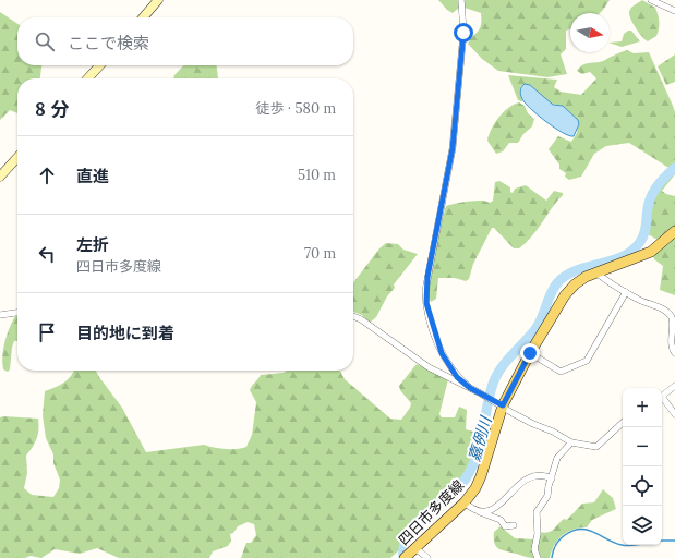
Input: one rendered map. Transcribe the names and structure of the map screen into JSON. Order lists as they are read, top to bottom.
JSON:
{
  "streets": {
    "main road": ["四日市多度線"]
  },
  "water": ["嘉例川"],
  "north": "right",
  "page": {
    "search": "ここで検索",
    "heading": ["8 分", "徒歩 · 580 m"],
    "list": [
      ["直進", "510 m"],
      ["左折", "四日市多度線", "70 m"],
      "目的地に到着"
    ],
    "map_buttons": ["+", "−"]
  }
}
